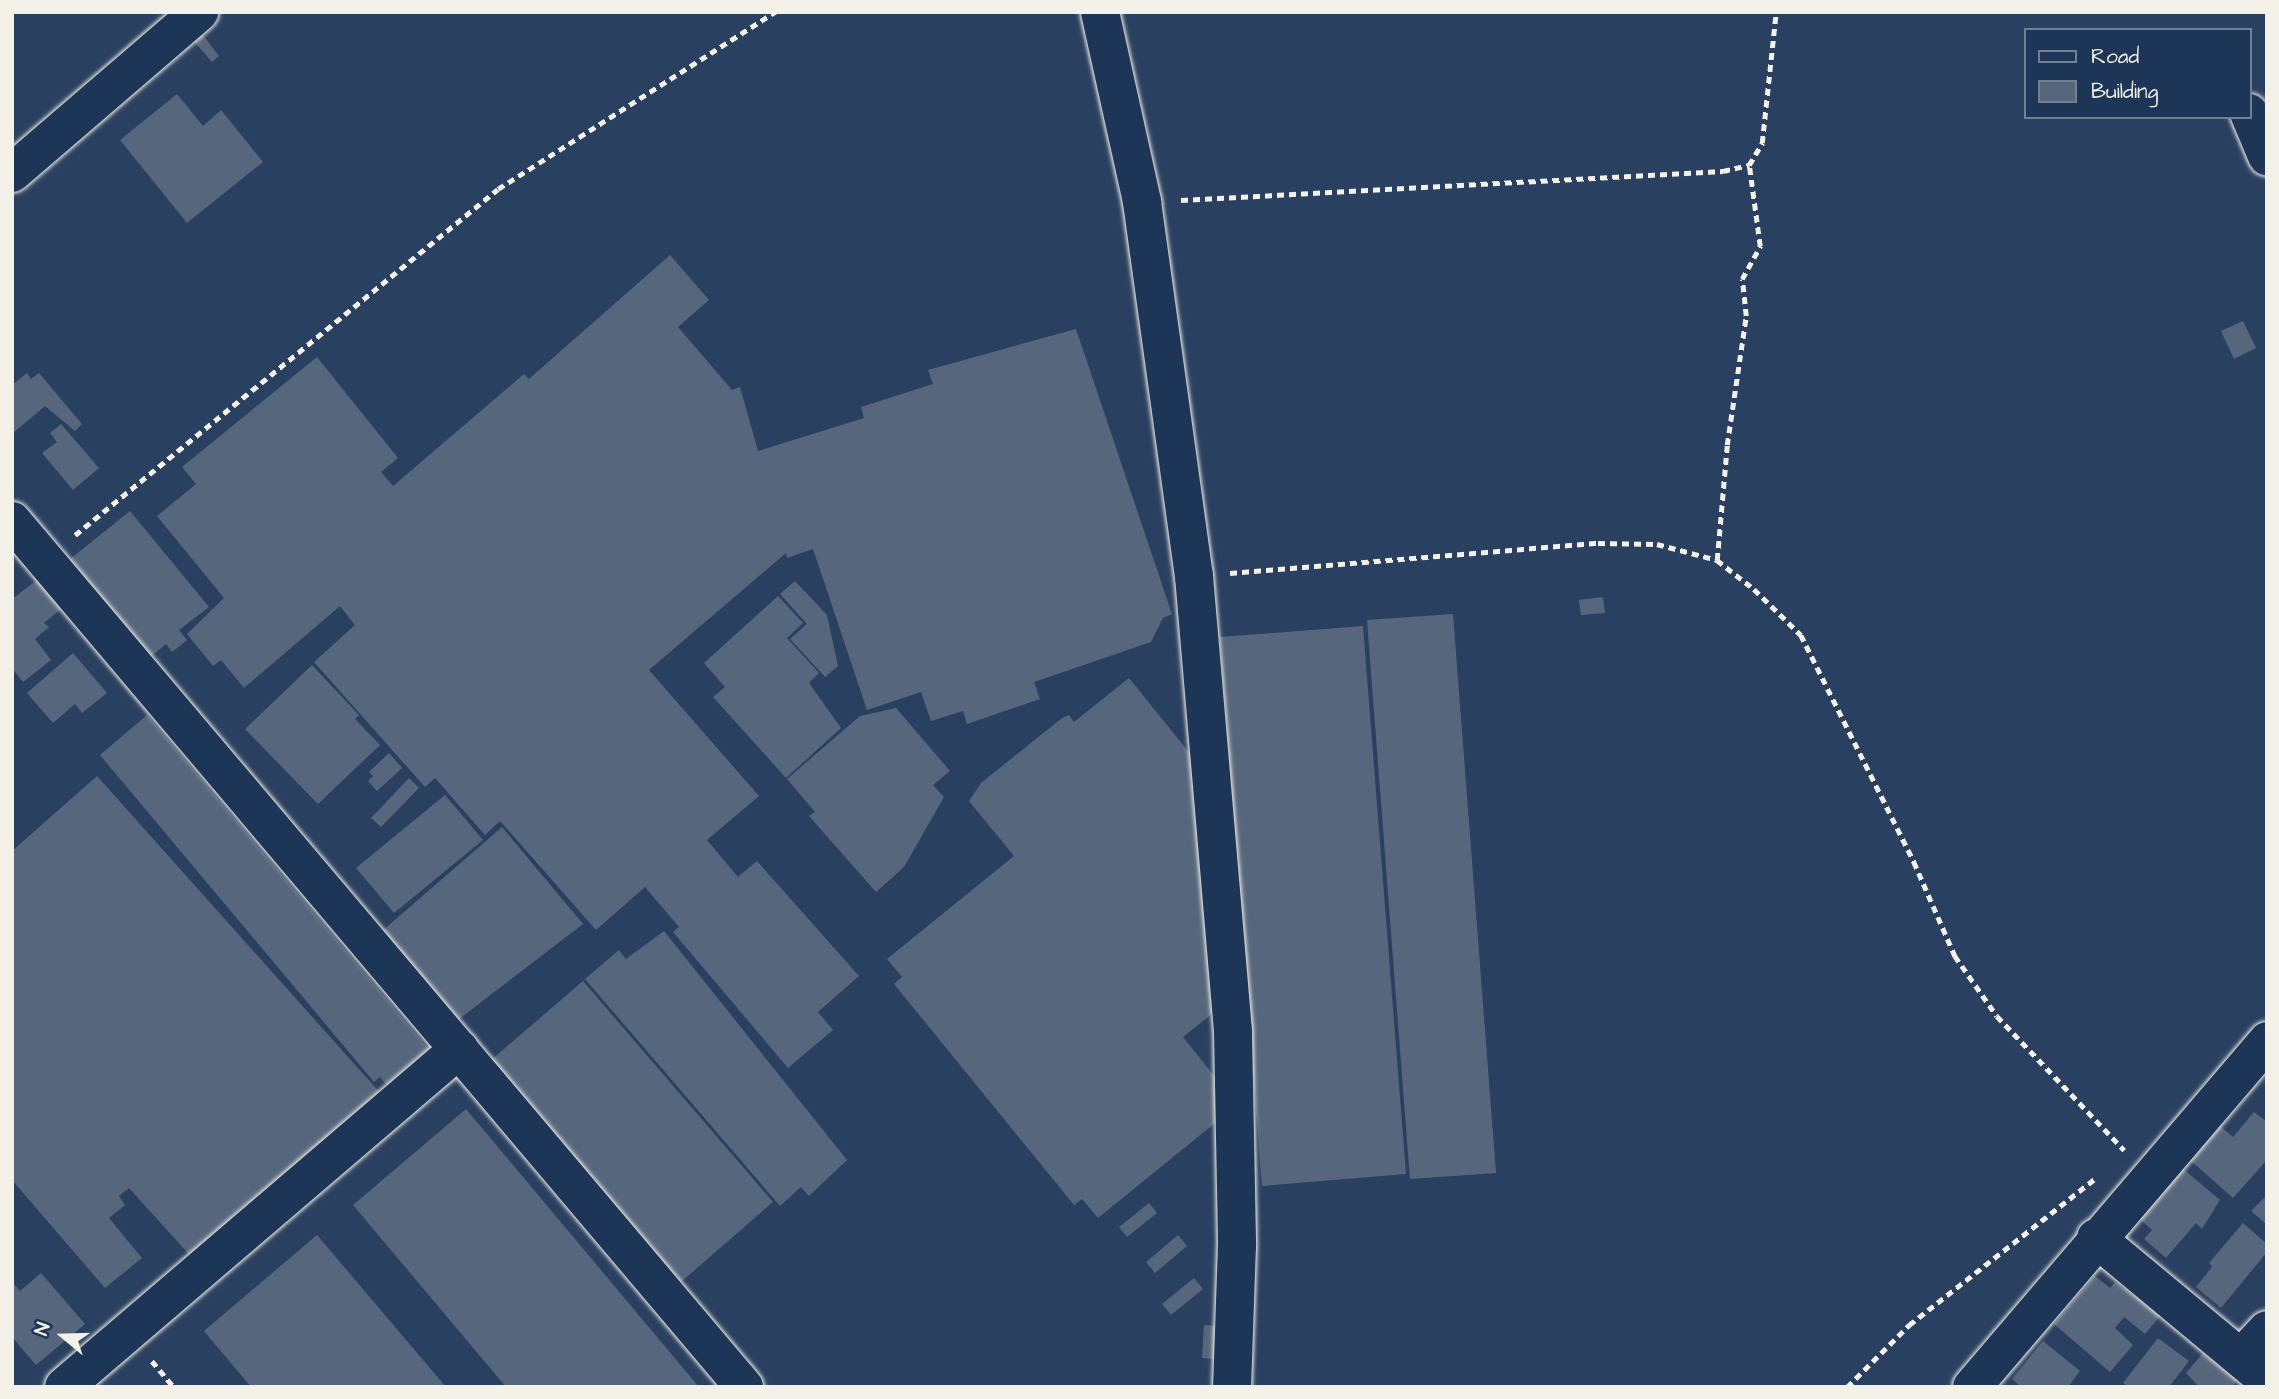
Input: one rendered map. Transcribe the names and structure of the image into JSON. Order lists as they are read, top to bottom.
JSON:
{
  "legend": ["Road", "Building"],
  "north": "left"
}
